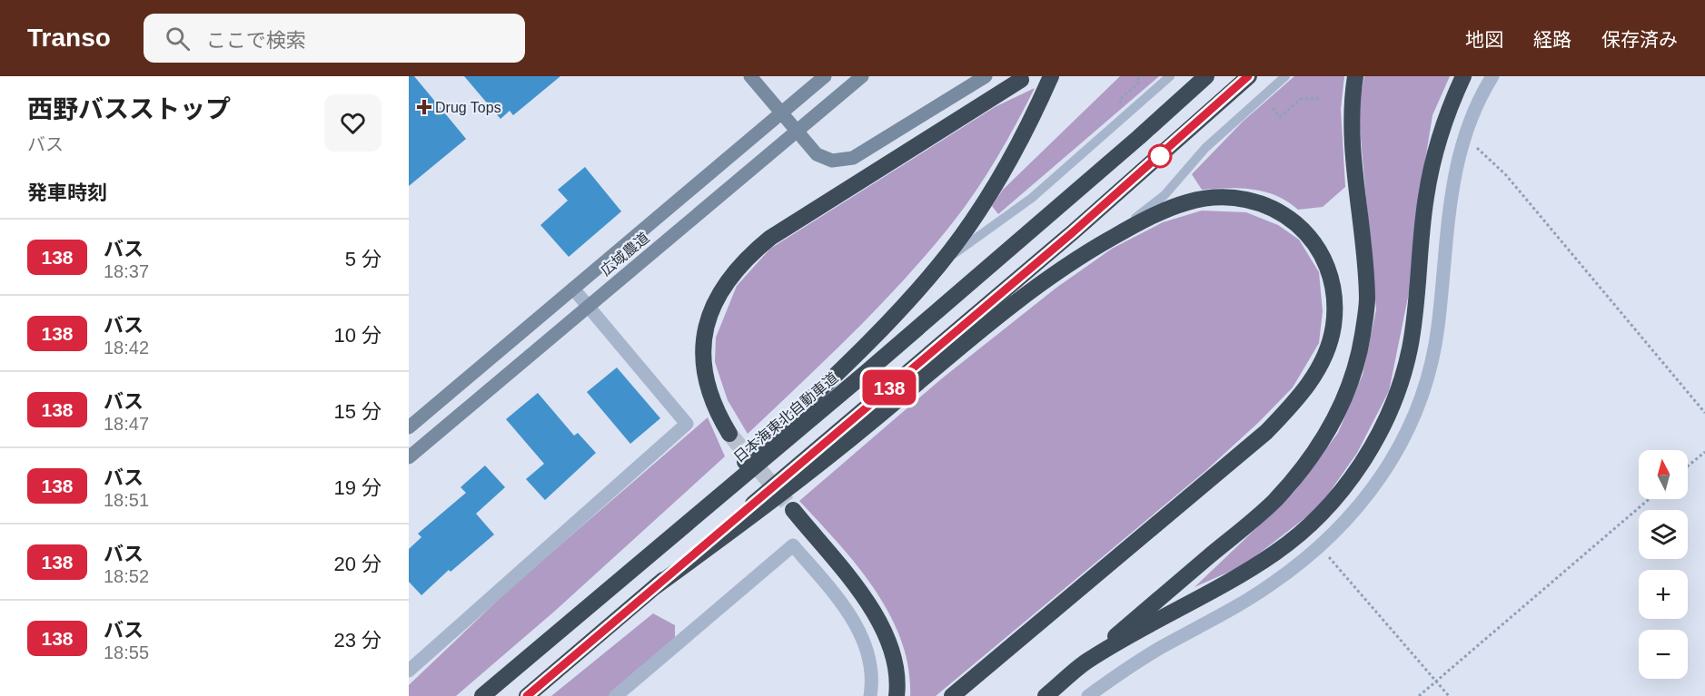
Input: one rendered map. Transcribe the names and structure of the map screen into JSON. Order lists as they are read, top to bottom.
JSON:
{
  "streets": {
    "highway": ["日本海東北自動車道"],
    "street": ["広域農道"]
  },
  "places": {
    "health": ["Drug Tops"]
  },
  "lines": ["bus line 138"],
  "north": "top",
  "page": {
    "header": "Transo",
    "search": "ここで検索",
    "nav": ["地図", "経路", "保存済み"],
    "heading": [
      ["西野バスストップ", "バス"],
      "発車時刻"
    ],
    "on_map": "138",
    "list": [
      {
        "mark": "138",
        "name": "バス",
        "note": "18:37",
        "value": "5 分"
      },
      {
        "mark": "138",
        "name": "バス",
        "note": "18:42",
        "value": "10 分"
      },
      {
        "mark": "138",
        "name": "バス",
        "note": "18:47",
        "value": "15 分"
      },
      {
        "mark": "138",
        "name": "バス",
        "note": "18:51",
        "value": "19 分"
      },
      {
        "mark": "138",
        "name": "バス",
        "note": "18:52",
        "value": "20 分"
      },
      {
        "mark": "138",
        "name": "バス",
        "note": "18:55",
        "value": "23 分"
      }
    ],
    "map_buttons": ["+", "−"]
  }
}
